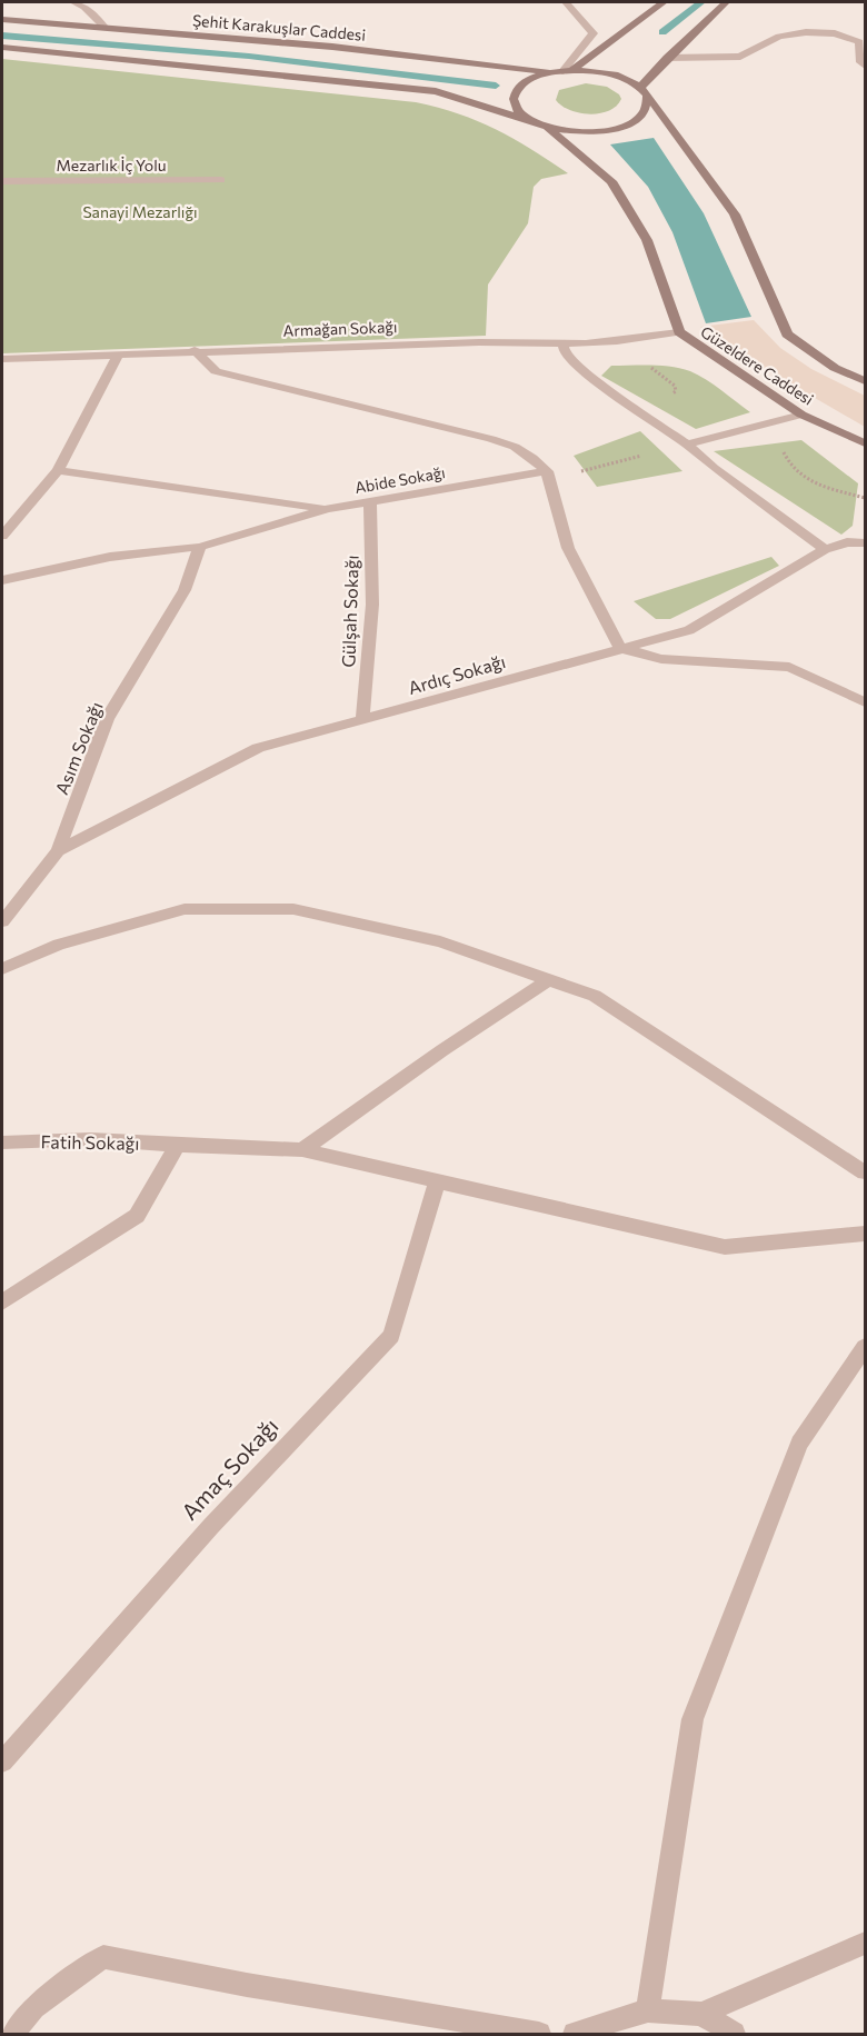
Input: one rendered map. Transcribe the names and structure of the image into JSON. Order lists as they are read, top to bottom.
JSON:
{
  "streets": {
    "main road": ["Şehit Karakuşlar Caddesi", "Güzeldere Caddesi"],
    "street": [
      "Mezarlık İç Yolu",
      "Armağan Sokağı",
      "Abide Sokağı",
      "Gülşah Sokağı",
      "Ardıç Sokağı",
      "Asım Sokağı",
      "Fatih Sokağı",
      "Amaç Sokağı"
    ]
  },
  "crossings": [
    ["Armağan Sokağı", "Güzeldere Caddesi"],
    ["Abide Sokağı", "Gülşah Sokağı"],
    ["Abide Sokağı", "Asım Sokağı"],
    ["Gülşah Sokağı", "Ardıç Sokağı"],
    ["Ardıç Sokağı", "Asım Sokağı"],
    ["Fatih Sokağı", "Amaç Sokağı"]
  ],
  "parks": ["Sanayi Mezarlığı"]
}
